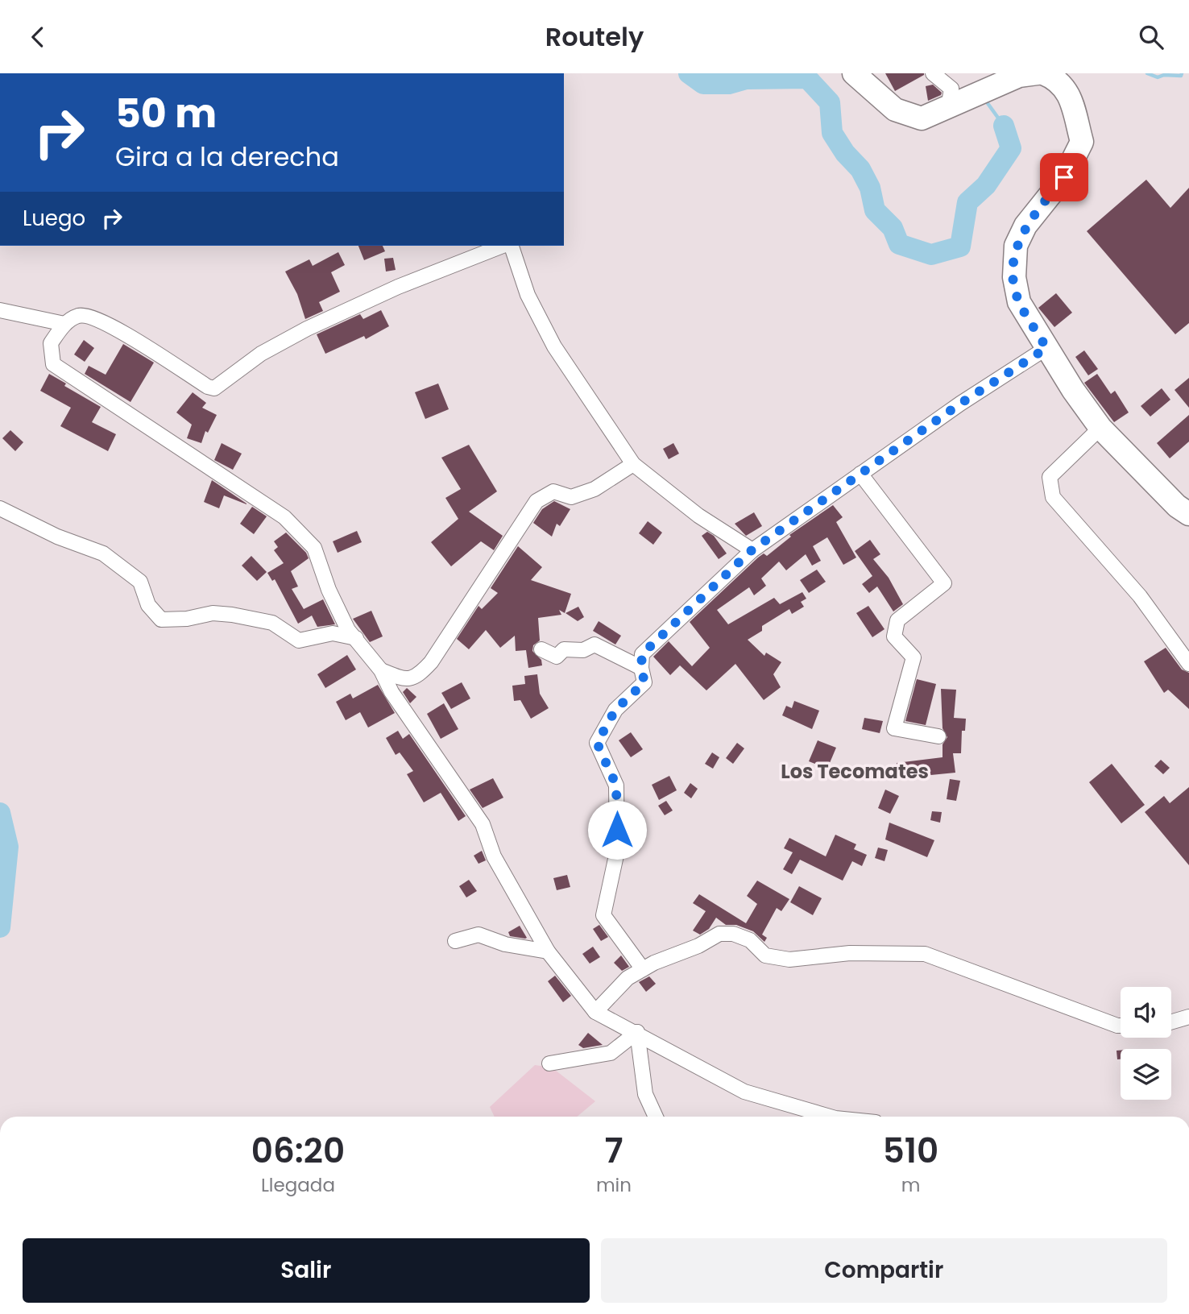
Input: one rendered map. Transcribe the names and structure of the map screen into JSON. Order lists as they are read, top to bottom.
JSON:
{
  "districts": ["Los Tecomates"],
  "page": {
    "header": "Routely",
    "turn": ["50 m", "Gira a la derecha"],
    "then": "Luego",
    "eta": [
      "06:20",
      "Llegada",
      "7",
      "min",
      "510",
      "m"
    ],
    "buttons": ["Salir", "Compartir"]
  }
}
